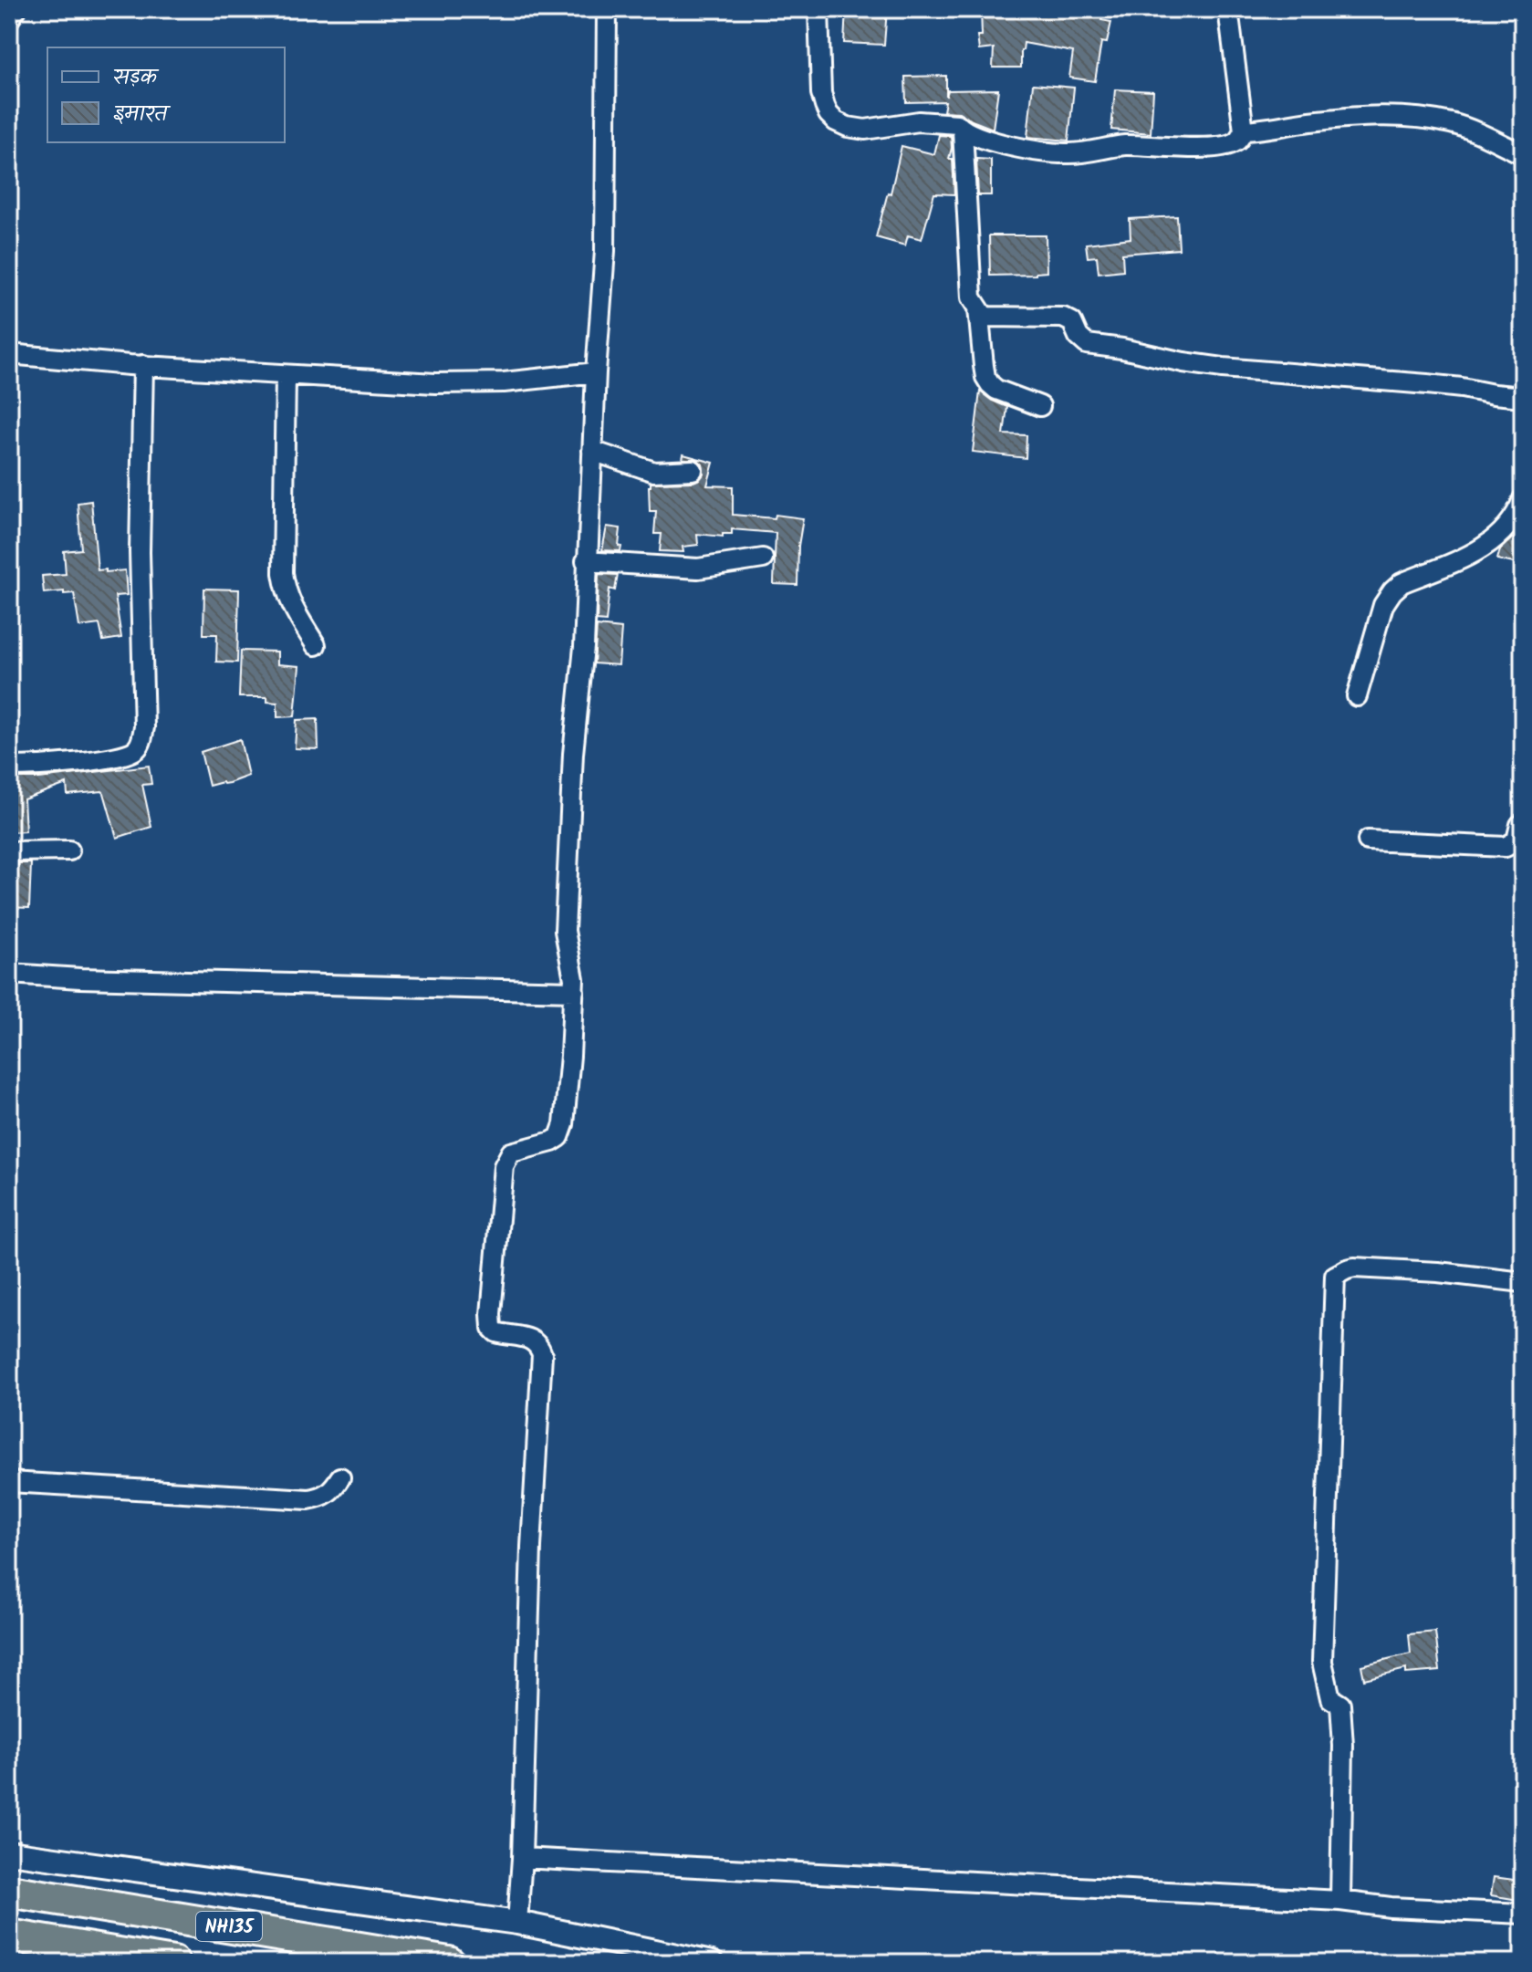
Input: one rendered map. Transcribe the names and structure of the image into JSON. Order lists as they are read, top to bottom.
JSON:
{
  "streets": {
    "highway": ["NH135"]
  },
  "legend": ["सड़क", "इमारत"]
}
